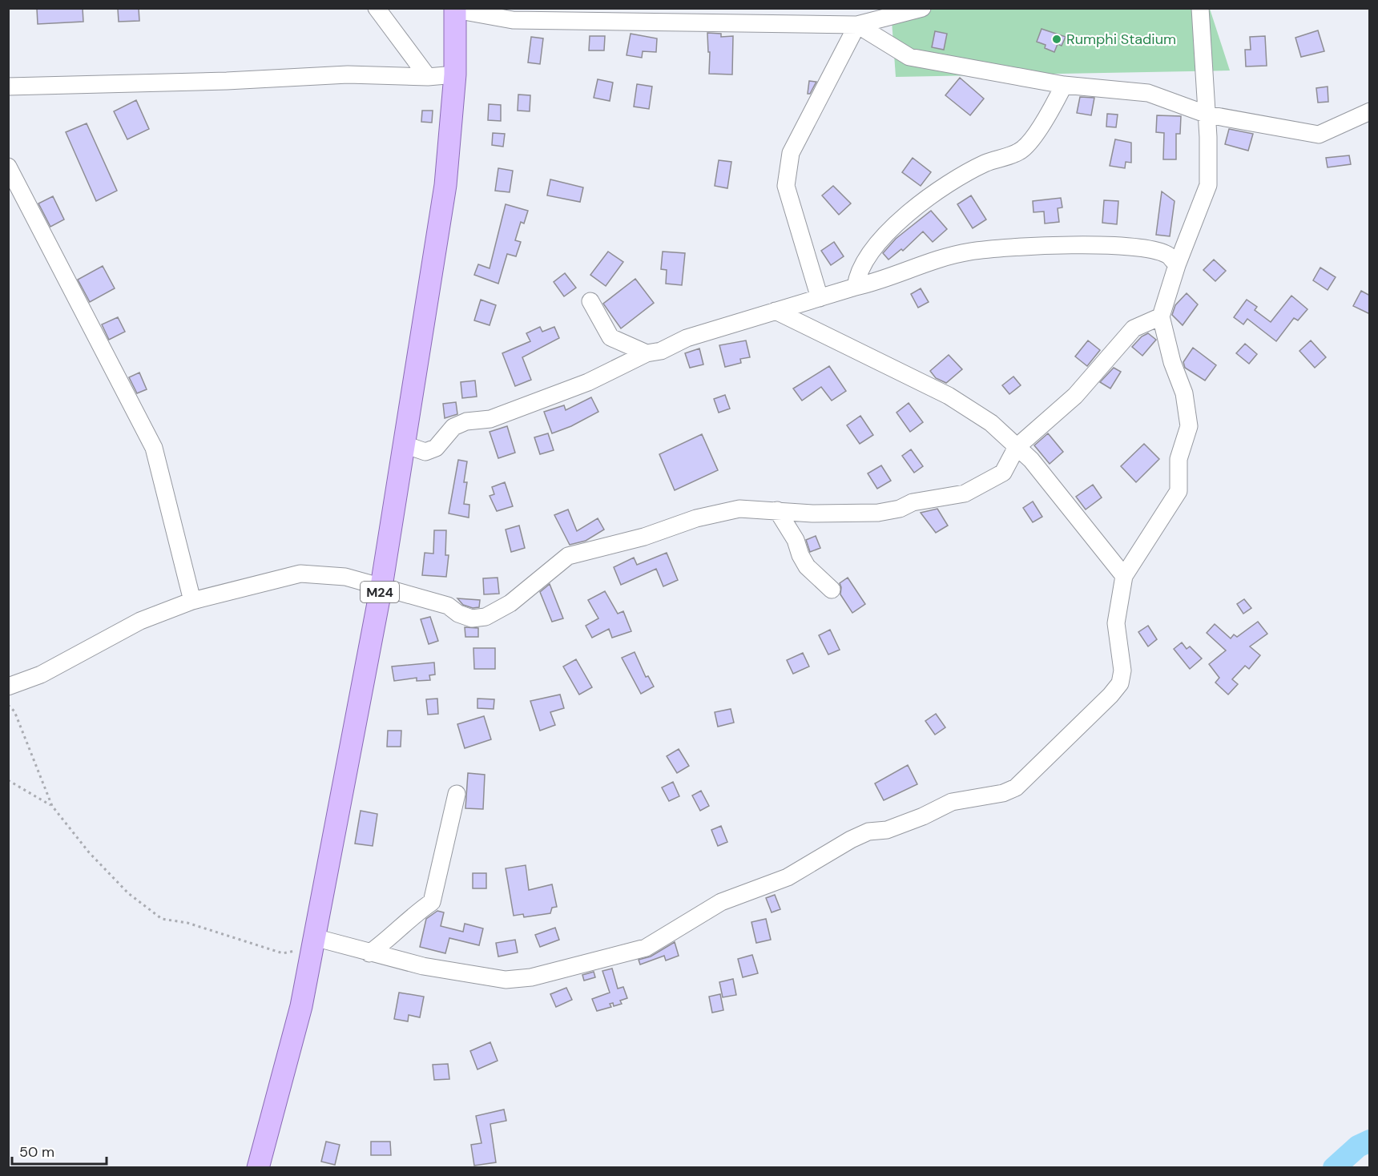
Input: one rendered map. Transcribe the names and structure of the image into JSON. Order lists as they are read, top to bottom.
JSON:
{
  "streets": {
    "main road": ["M24"]
  },
  "places": ["Rumphi Stadium"],
  "scale_bar": "50 m"
}
